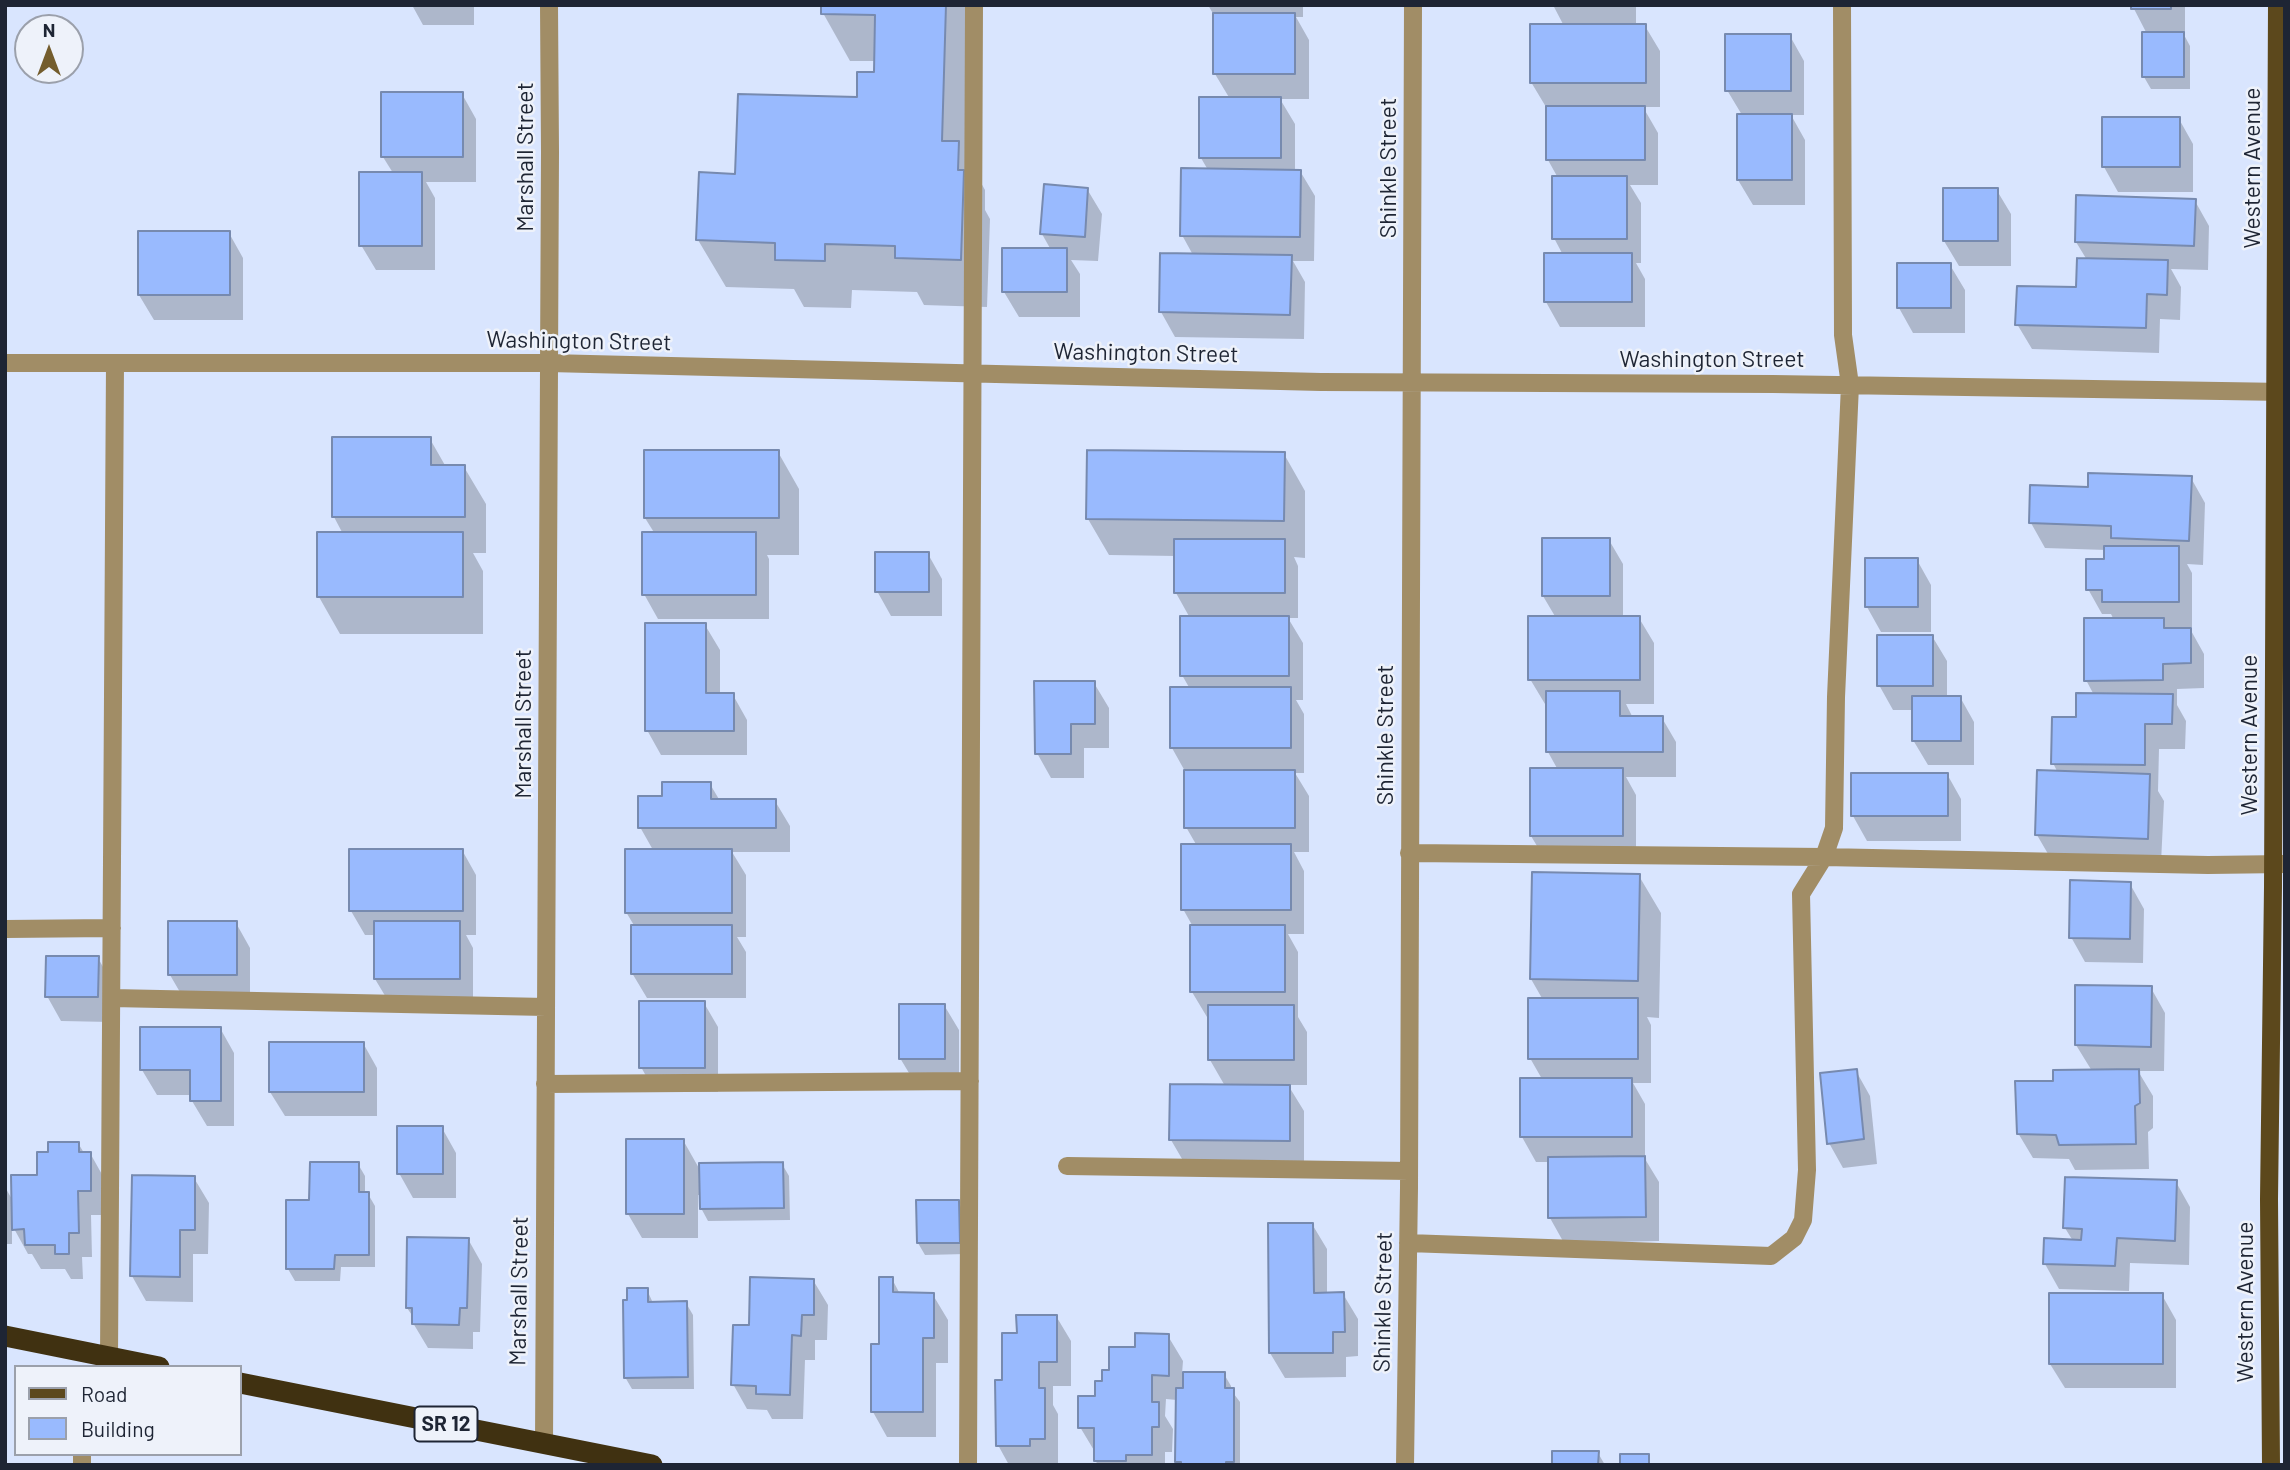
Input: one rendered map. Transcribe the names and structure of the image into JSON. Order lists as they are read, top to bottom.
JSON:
{
  "streets": {
    "highway": ["SR 12"],
    "main road": ["Western Avenue"],
    "street": ["Marshall Street", "Shinkle Street", "Washington Street"]
  },
  "crossings": [
    ["Marshall Street", "Washington Street"],
    ["Marshall Street", "SR 12"],
    ["Shinkle Street", "Washington Street"],
    ["Western Avenue", "Washington Street"]
  ],
  "legend": ["Road", "Building"],
  "north": "top"
}
